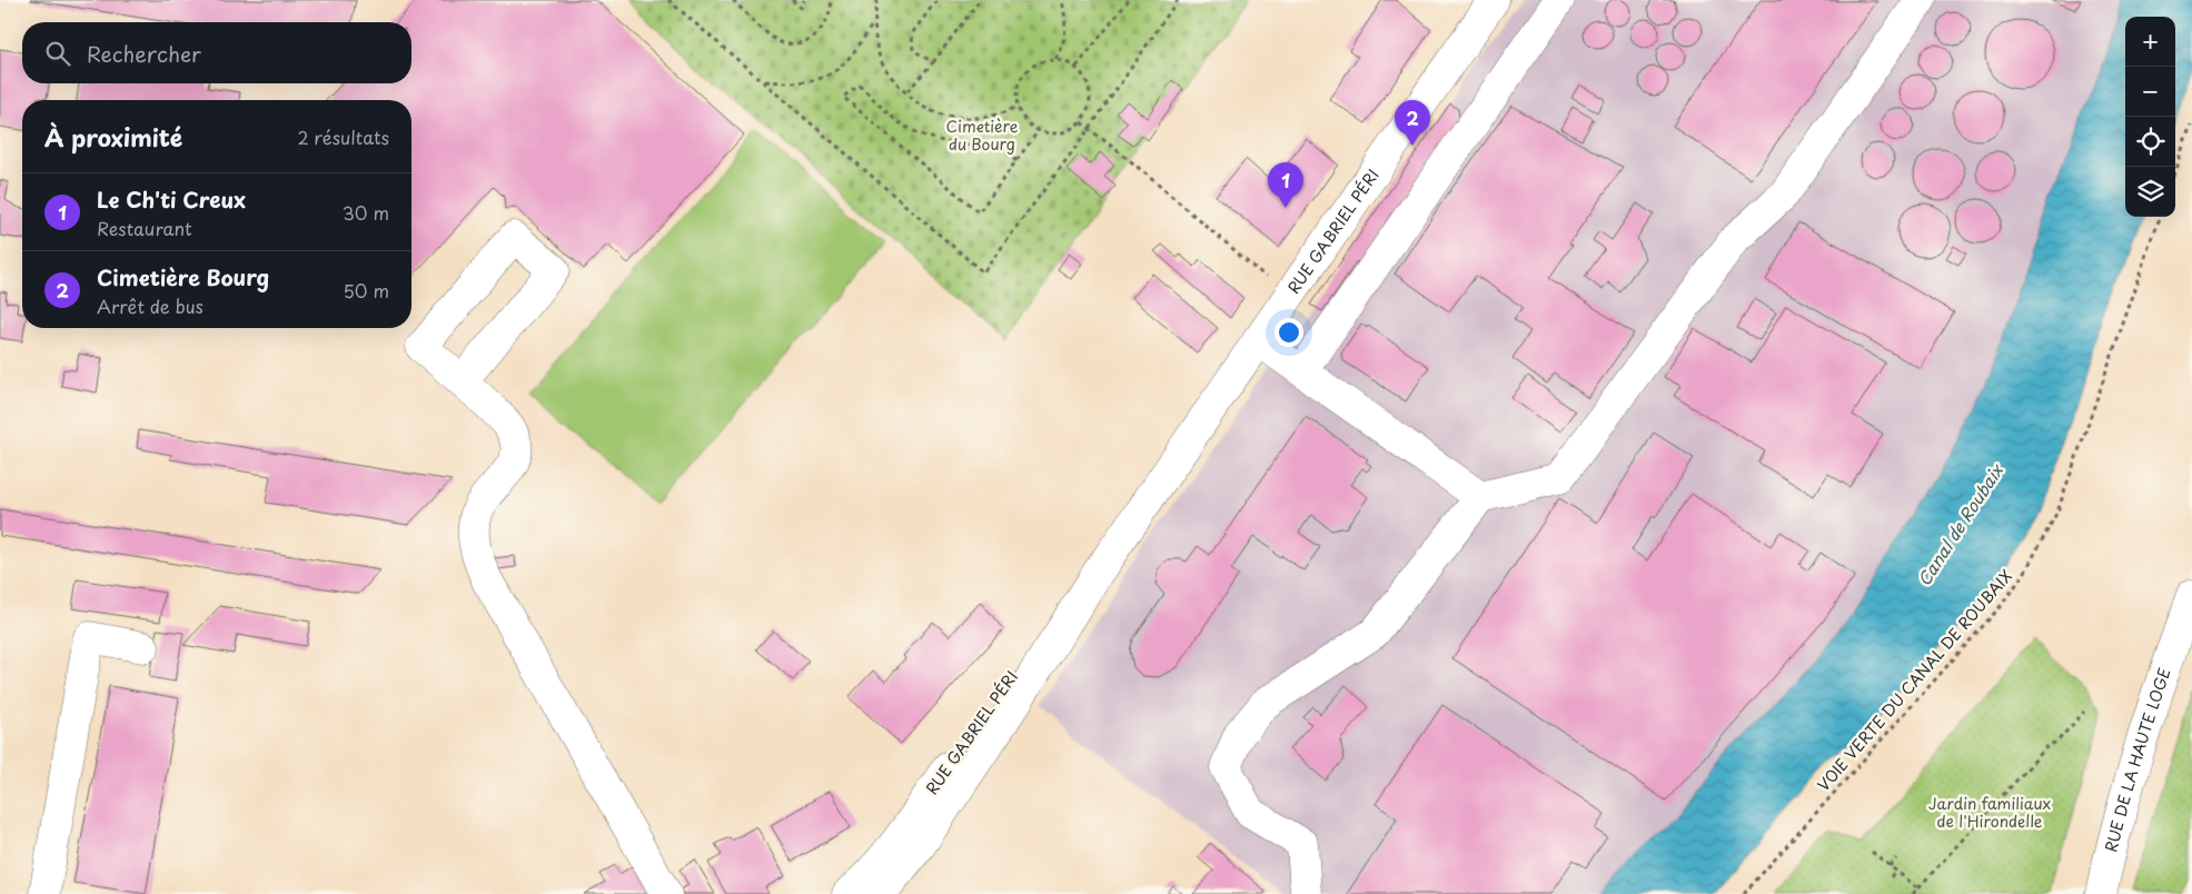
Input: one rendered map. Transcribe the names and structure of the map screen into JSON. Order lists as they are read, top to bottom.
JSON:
{
  "streets": {
    "main road": ["RUE GABRIEL PÉRI", "RUE DE LA HAUTE LOGE"],
    "path": ["VOIE VERTE DU CANAL DE ROUBAIX"]
  },
  "water": ["Canal de Roubaix"],
  "parks": ["Cimetière du Bourg", "Jardin familiaux de l'Hirondelle"],
  "page": {
    "map_buttons": ["+", "−"],
    "search": "Rechercher",
    "pins": ["2", "1"],
    "heading": ["À proximité", "2 résultats"],
    "list": [
      {
        "mark": "1",
        "name": "Le Ch'ti Creux",
        "note": "Restaurant",
        "value": "30 m"
      },
      {
        "mark": "2",
        "name": "Cimetière Bourg",
        "note": "Arrêt de bus",
        "value": "50 m"
      }
    ]
  }
}
